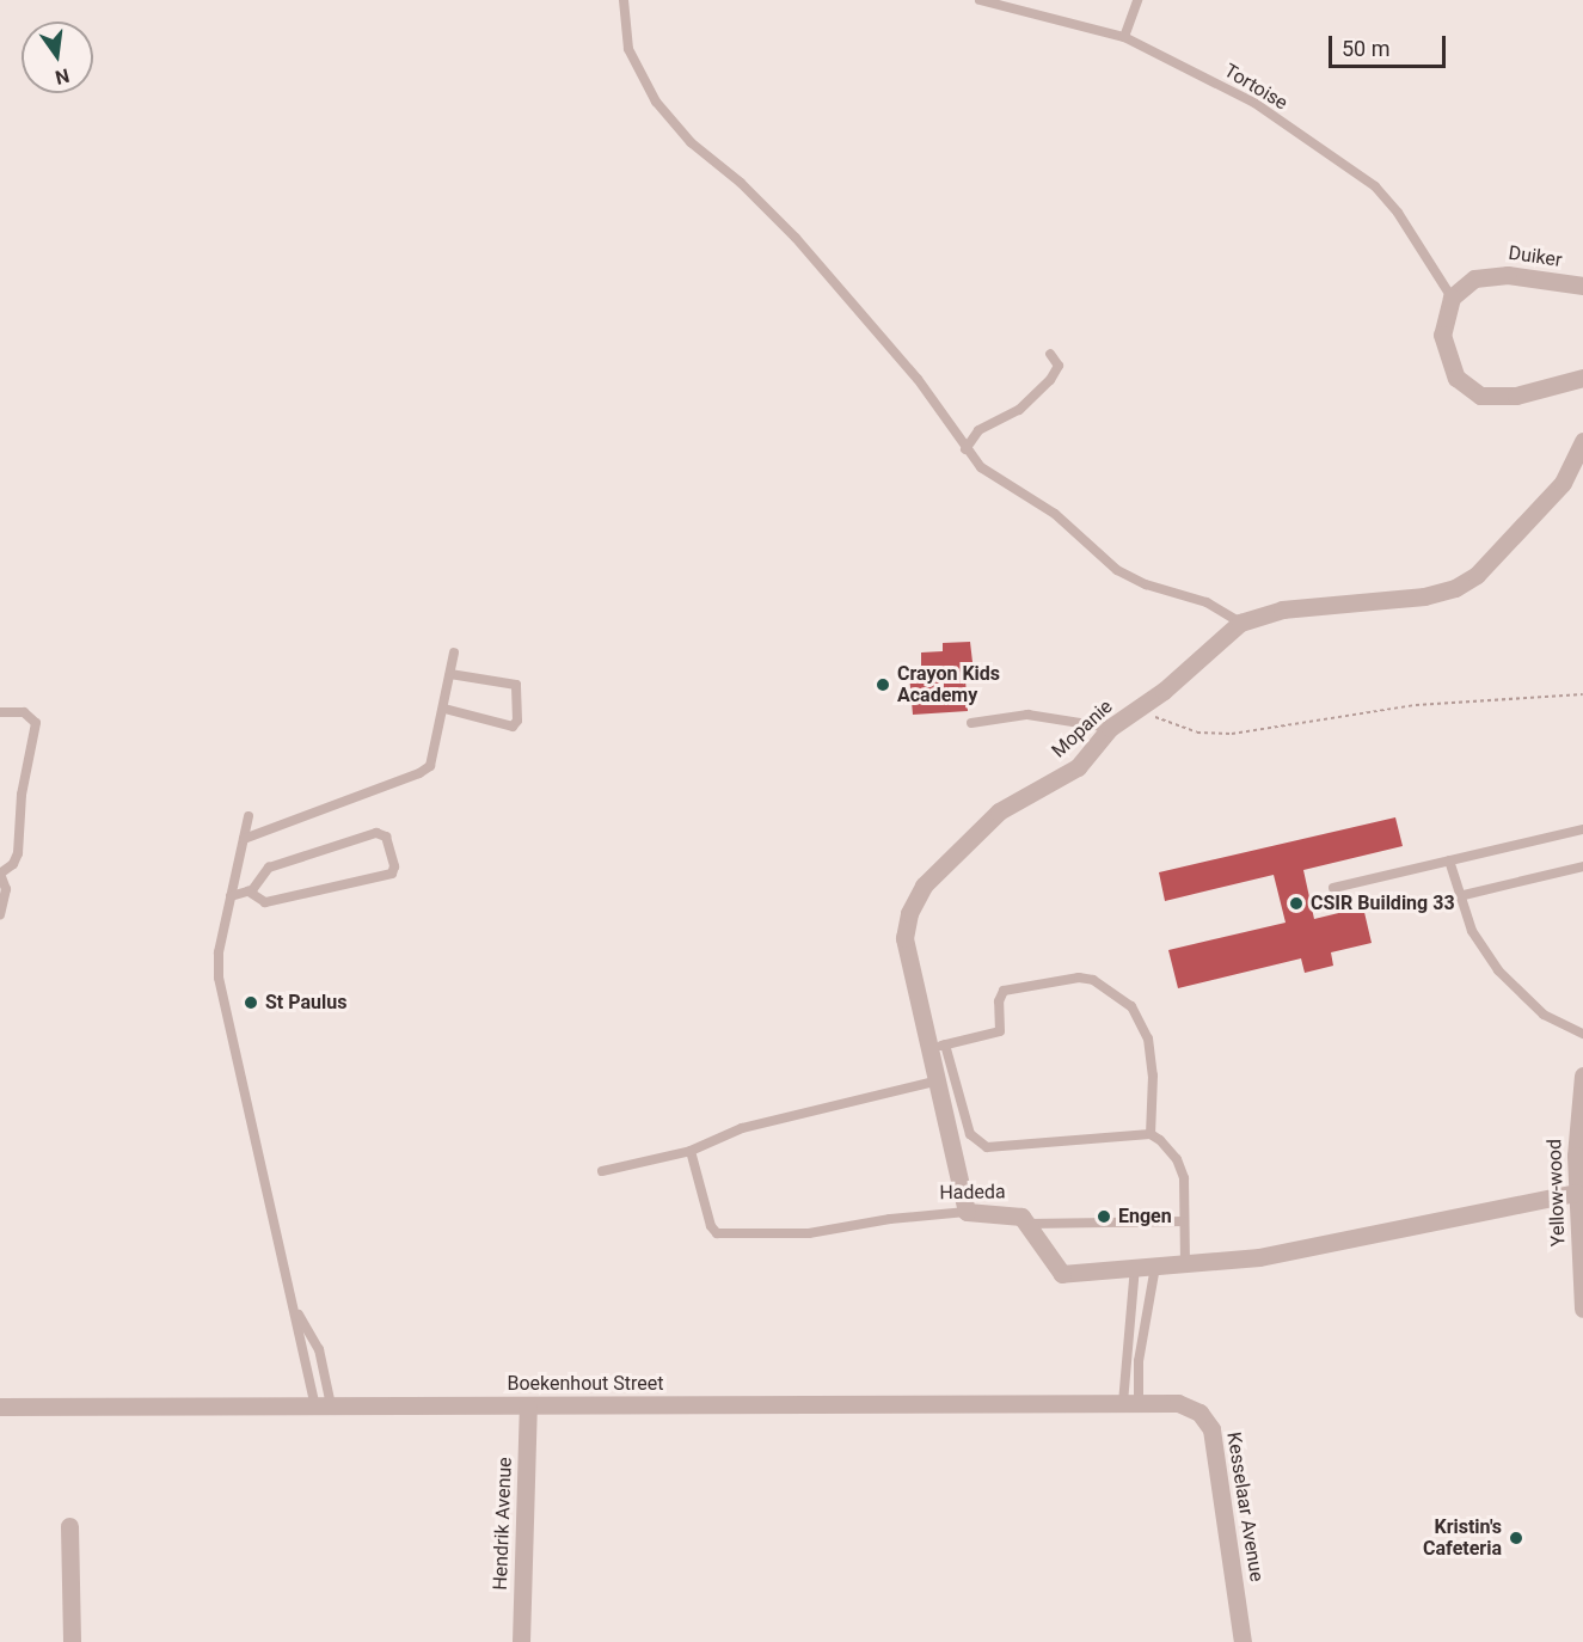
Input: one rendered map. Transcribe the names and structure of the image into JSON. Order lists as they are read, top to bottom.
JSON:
{
  "streets": {
    "street": [
      "Duiker",
      "Mopanie",
      "Hadeda",
      "Yellow-wood",
      "Boekenhout Street",
      "Kesselaar Avenue",
      "Hendrik Avenue"
    ],
    "lane": ["Tortoise"]
  },
  "crossings": [
    ["Tortoise", "Duiker"],
    ["Mopanie", "Hadeda"],
    ["Boekenhout Street", "Kesselaar Avenue"],
    ["Boekenhout Street", "Hendrik Avenue"]
  ],
  "places": [
    "Crayon Kids Academy",
    "CSIR Building 33",
    "St Paulus",
    "Engen",
    "Kristin's Cafeteria"
  ],
  "scale_bar": "50 m",
  "north": "bottom"
}
